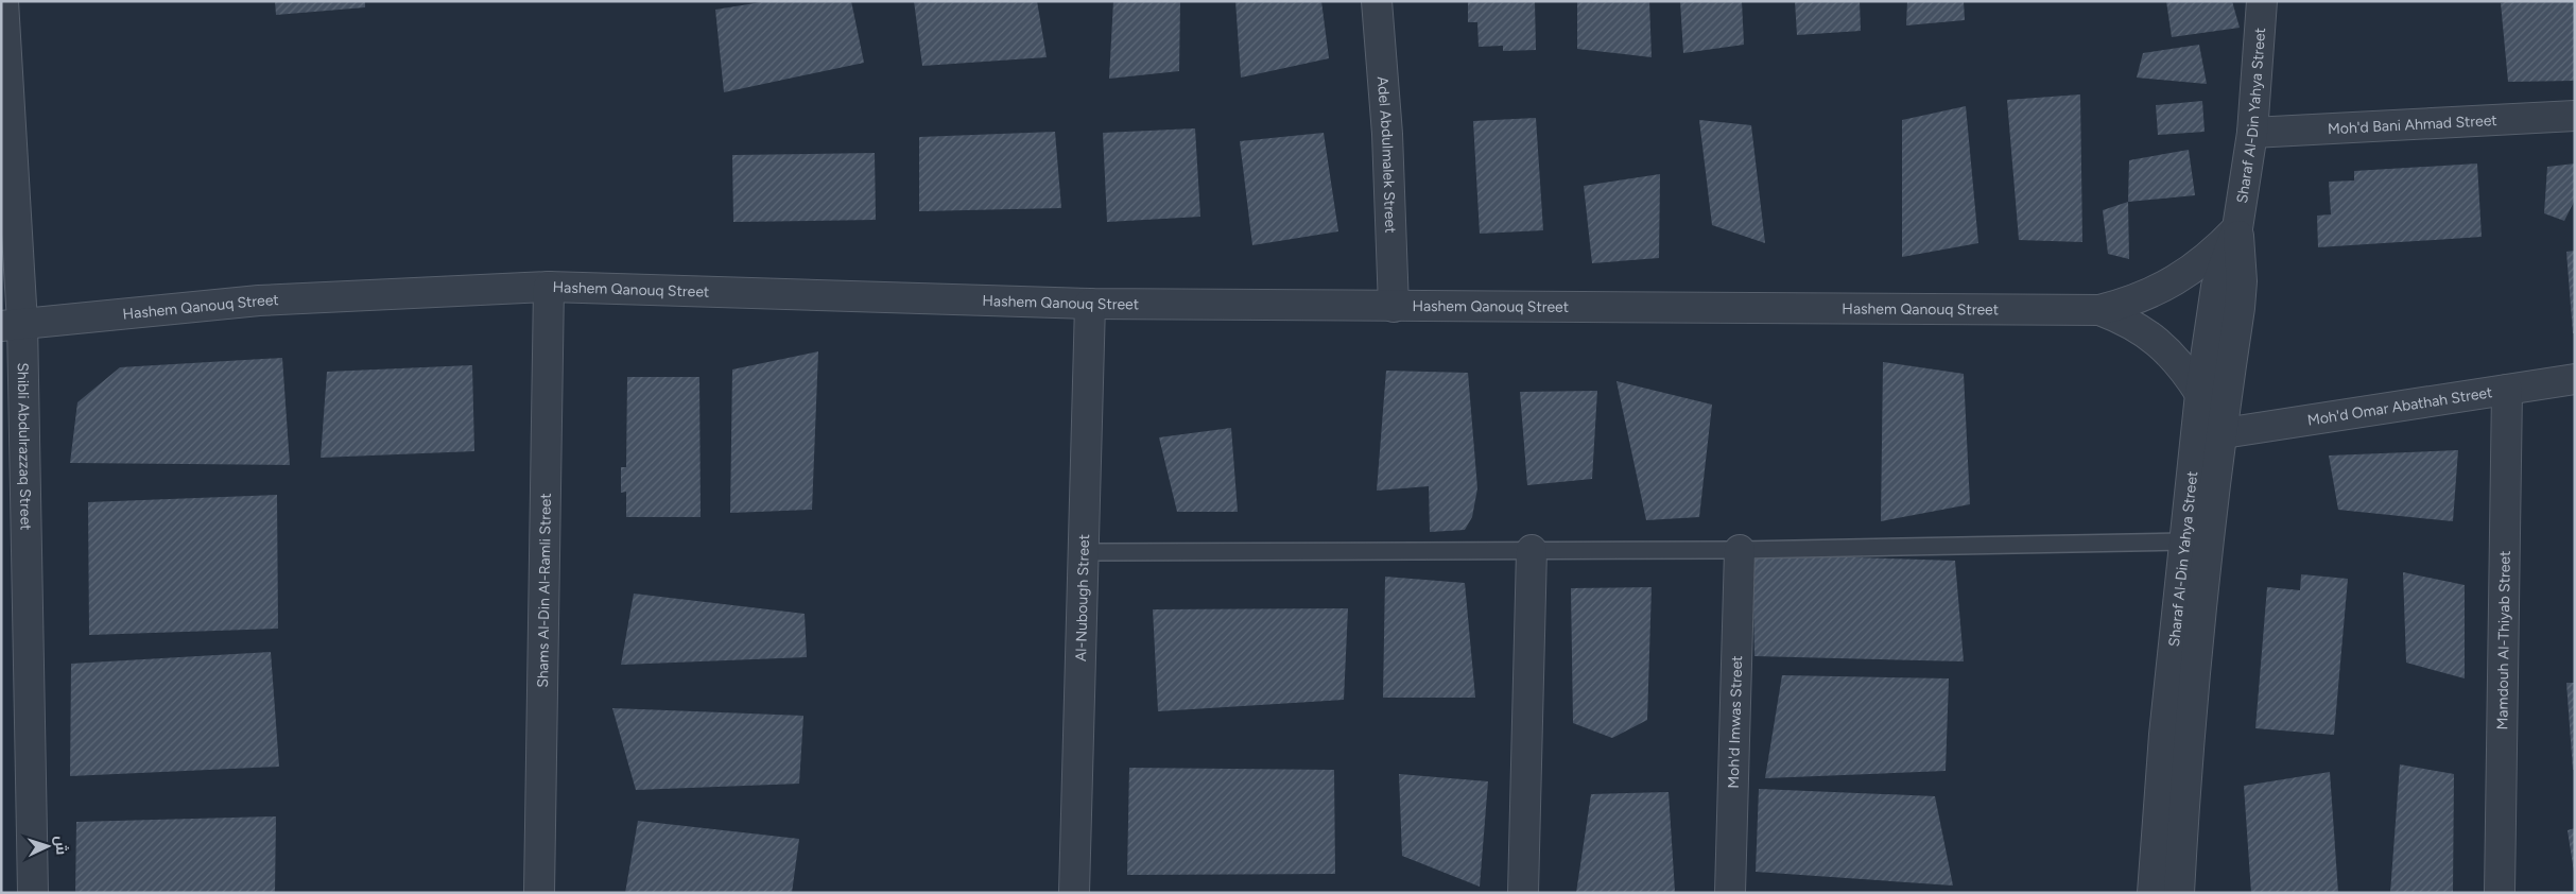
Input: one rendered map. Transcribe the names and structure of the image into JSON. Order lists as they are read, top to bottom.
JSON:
{
  "streets": {
    "street": [
      "Sharaf Al-Din Yahya Street",
      "Moh'd Bani Ahmad Street",
      "Adel Abdulmalek Street",
      "Hashem Qanouq Street",
      "Moh'd Omar Abathah Street",
      "Shibli Abdulrazzaq Street",
      "Shams Al-Din Al-Ramli Street",
      "Al-Nubough Street",
      "Mamdouh Al-Thiyab Street",
      "Moh'd Imwas Street"
    ]
  },
  "crossings": [
    ["Sharaf Al-Din Yahya Street", "Moh'd Bani Ahmad Street"],
    ["Sharaf Al-Din Yahya Street", "Hashem Qanouq Street"],
    ["Sharaf Al-Din Yahya Street", "Moh'd Omar Abathah Street"],
    ["Adel Abdulmalek Street", "Hashem Qanouq Street"],
    ["Hashem Qanouq Street", "Shibli Abdulrazzaq Street"],
    ["Hashem Qanouq Street", "Shams Al-Din Al-Ramli Street"],
    ["Hashem Qanouq Street", "Al-Nubough Street"],
    ["Moh'd Omar Abathah Street", "Mamdouh Al-Thiyab Street"]
  ],
  "north": "right"
}
